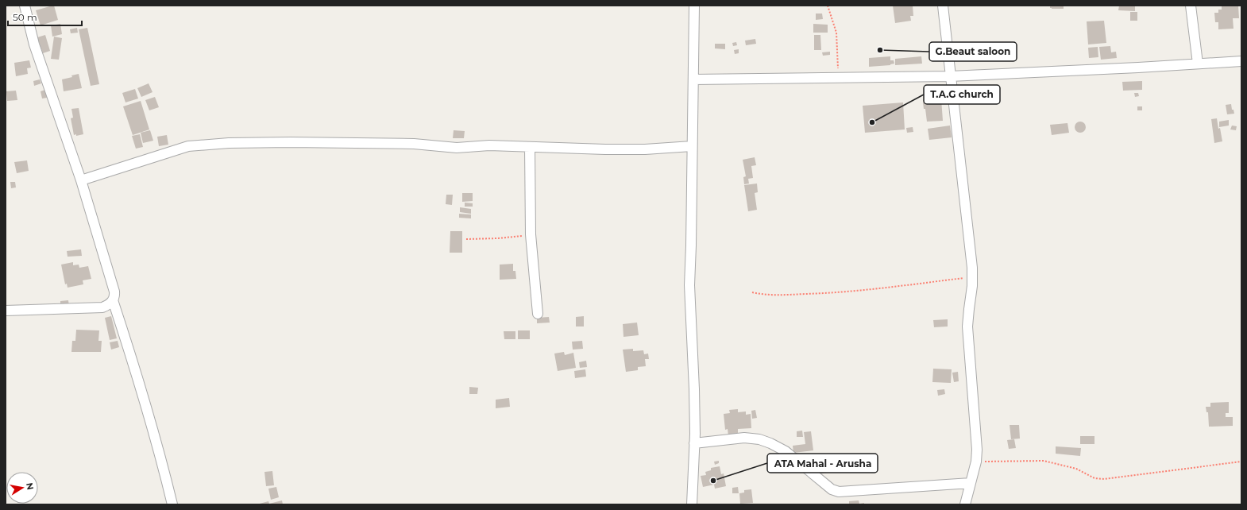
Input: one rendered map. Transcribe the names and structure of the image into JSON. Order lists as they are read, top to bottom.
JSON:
{
  "places": ["G.Beaut saloon", "T.A.G church", "ATA Mahal - Arusha"],
  "scale_bar": "50 m",
  "north": "right"
}
